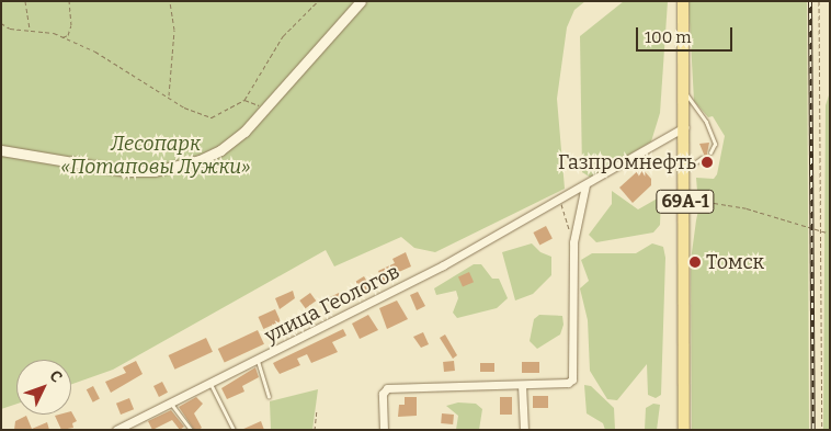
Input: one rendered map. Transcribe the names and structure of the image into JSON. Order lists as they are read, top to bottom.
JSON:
{
  "streets": {
    "main road": ["69А-1"],
    "street": ["улица Геологов"]
  },
  "crossings": [
    ["69А-1", "улица Геологов"]
  ],
  "parks": ["Лесопарк «Потаповы Лужки»"],
  "places": ["Газпромнефть", "Томск"],
  "scale_bar": "100 m",
  "north": "top right"
}
